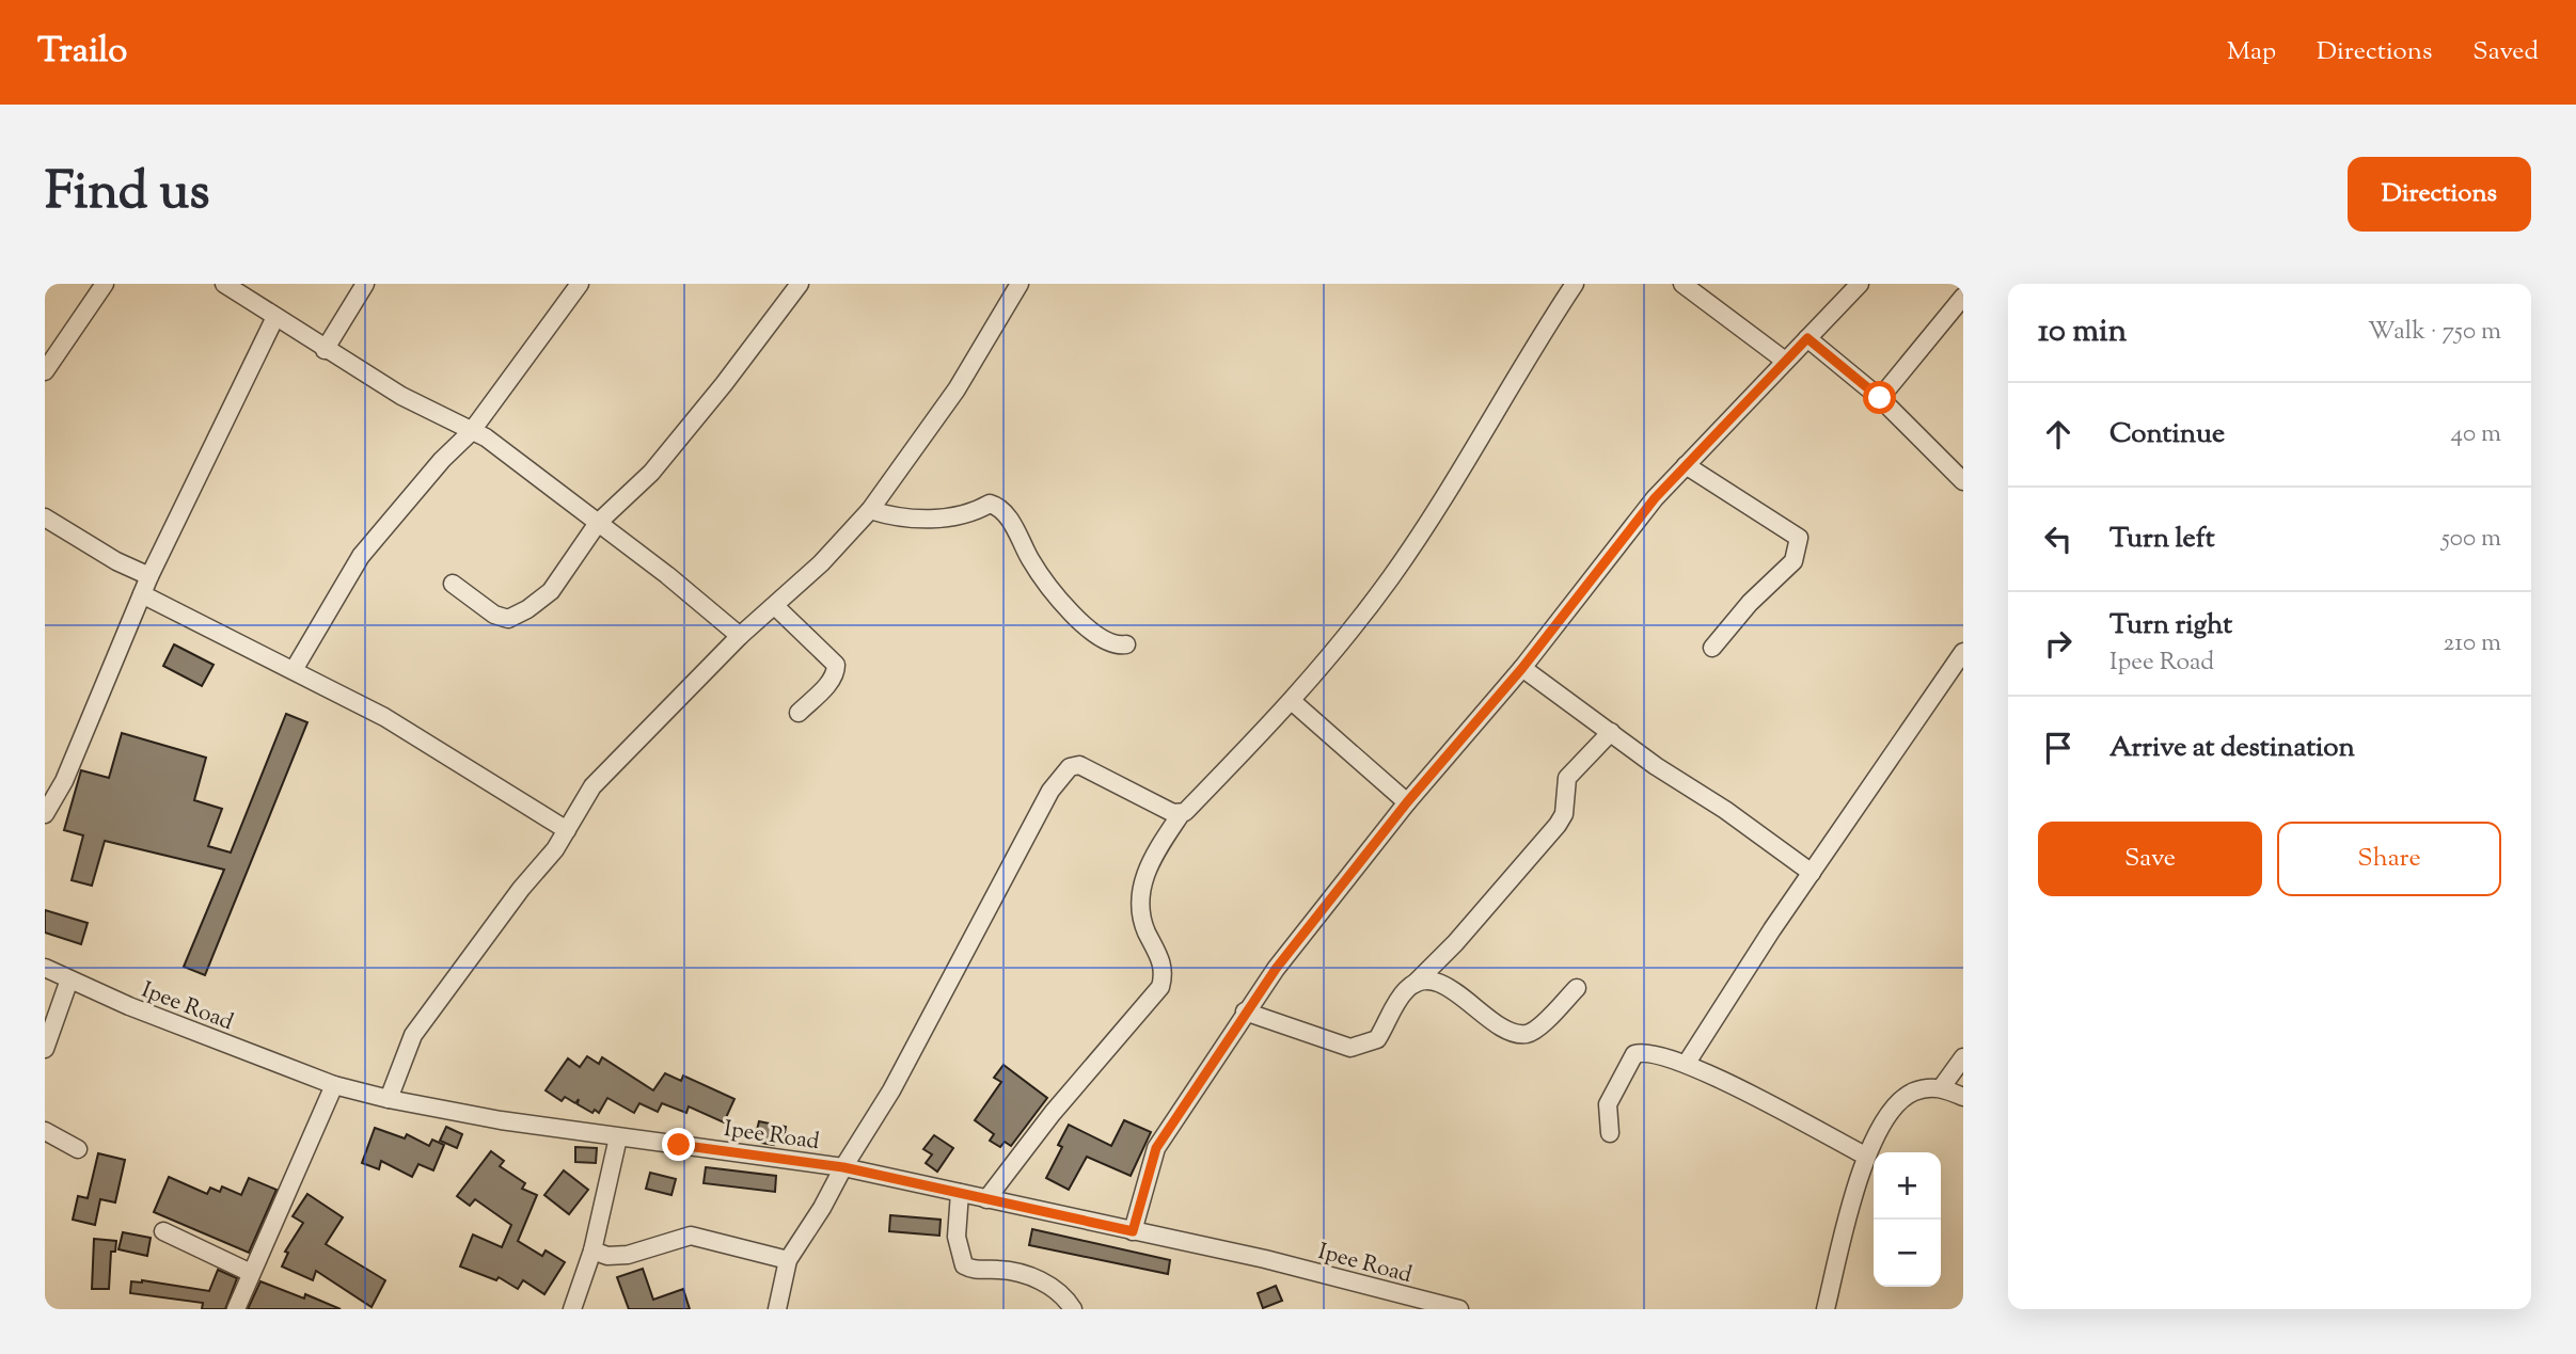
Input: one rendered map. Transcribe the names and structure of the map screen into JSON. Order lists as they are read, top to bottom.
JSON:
{
  "streets": {
    "street": ["Ipee Road"]
  },
  "page": {
    "header": "Trailo",
    "nav": ["Map", "Directions", "Saved"],
    "title": "Find us",
    "buttons": [
      "Directions",
      ["Save", "Share"]
    ],
    "heading": ["10 min", "Walk · 750 m"],
    "list": [
      ["Continue", "40 m"],
      ["Turn left", "500 m"],
      ["Turn right", "Ipee Road", "210 m"],
      "Arrive at destination"
    ],
    "map_buttons": ["+", "−"]
  }
}
